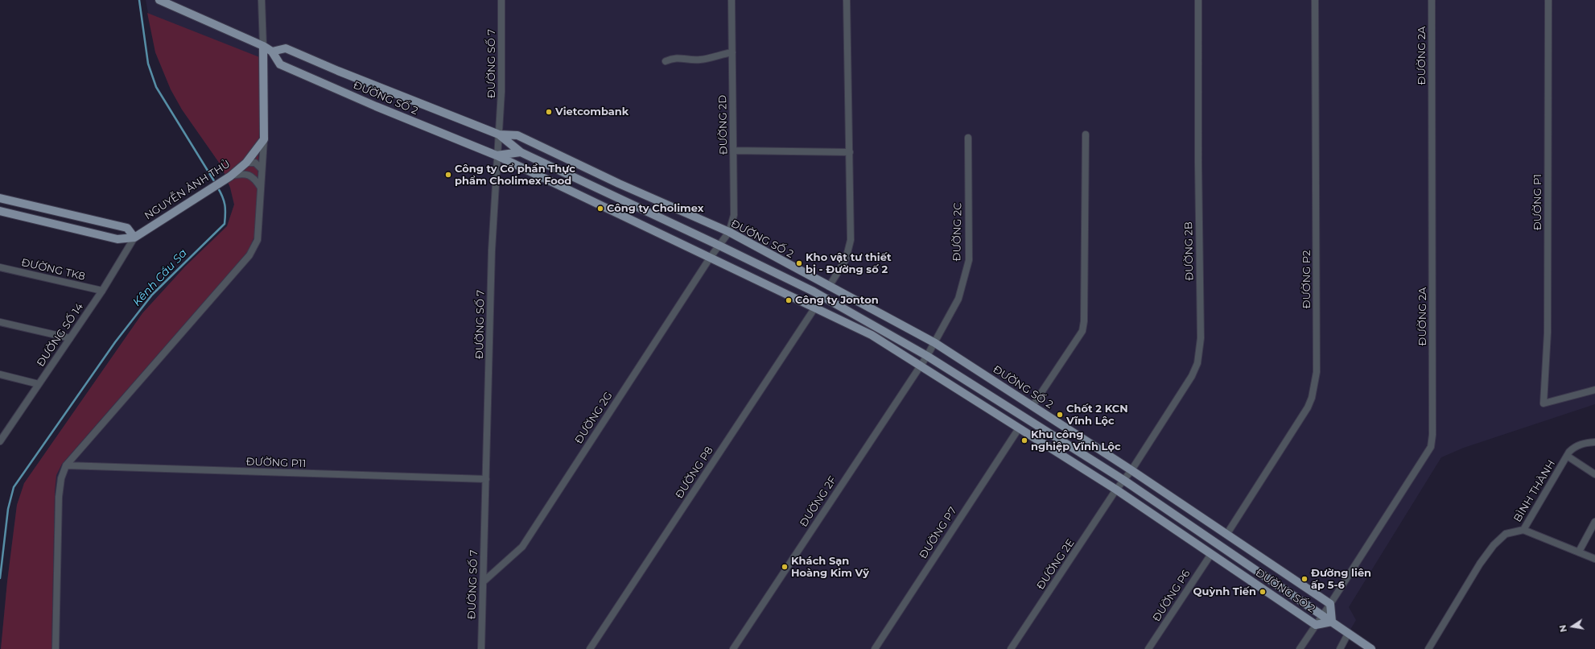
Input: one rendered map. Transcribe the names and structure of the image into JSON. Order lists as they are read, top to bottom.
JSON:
{
  "streets": {
    "main road": ["ĐƯỜNG SỐ 2", "NGUYỄN ẢNH THỦ"],
    "street": [
      "ĐƯỜNG 2A",
      "ĐƯỜNG SỐ 7",
      "ĐƯỜNG 2D",
      "ĐƯỜNG P1",
      "ĐƯỜNG 2C",
      "ĐƯỜNG 2B",
      "ĐƯỜNG TK8",
      "ĐƯỜNG P2",
      "ĐƯỜNG SỐ 14",
      "ĐƯỜNG 2G",
      "ĐƯỜNG P11",
      "ĐƯỜNG P8",
      "BÌNH THÀNH",
      "ĐƯỜNG 2F",
      "ĐƯỜNG P7",
      "ĐƯỜNG 2E",
      "ĐƯỜNG P6"
    ]
  },
  "crossings": [
    ["ĐƯỜNG 2A", "ĐƯỜNG SỐ 2"],
    ["ĐƯỜNG SỐ 7", "ĐƯỜNG SỐ 2"],
    ["ĐƯỜNG SỐ 7", "ĐƯỜNG 2G"],
    ["ĐƯỜNG SỐ 7", "ĐƯỜNG P11"],
    ["ĐƯỜNG SỐ 2", "ĐƯỜNG 2D"],
    ["ĐƯỜNG SỐ 2", "ĐƯỜNG 2C"],
    ["ĐƯỜNG SỐ 2", "ĐƯỜNG 2B"],
    ["ĐƯỜNG SỐ 2", "ĐƯỜNG P2"],
    ["ĐƯỜNG SỐ 2", "ĐƯỜNG 2G"],
    ["ĐƯỜNG SỐ 2", "ĐƯỜNG P8"],
    ["ĐƯỜNG SỐ 2", "ĐƯỜNG 2F"],
    ["ĐƯỜNG SỐ 2", "ĐƯỜNG P7"],
    ["ĐƯỜNG SỐ 2", "ĐƯỜNG 2E"],
    ["ĐƯỜNG SỐ 2", "ĐƯỜNG P6"],
    ["ĐƯỜNG 2D", "ĐƯỜNG 2G"],
    ["NGUYỄN ẢNH THỦ", "ĐƯỜNG SỐ 14"],
    ["ĐƯỜNG 2C", "ĐƯỜNG 2F"],
    ["ĐƯỜNG 2B", "ĐƯỜNG 2E"],
    ["ĐƯỜNG TK8", "ĐƯỜNG SỐ 14"]
  ],
  "water": ["Kênh Cầu Sa"],
  "places": [
    "Vietcombank",
    "Công ty Cổ phần Thực phẩm Cholimex Food",
    "Công ty Cholimex",
    "Kho vật tư thiết bị - Đường số 2",
    "Công ty Jonton",
    "Chốt 2 KCN Vĩnh Lộc",
    "Khu công nghiệp Vĩnh Lộc",
    "Khách Sạn Hoàng Kim Vỹ",
    "Đường liên ấp 5-6",
    "Quỳnh Tiến"
  ],
  "north": "left"
}
